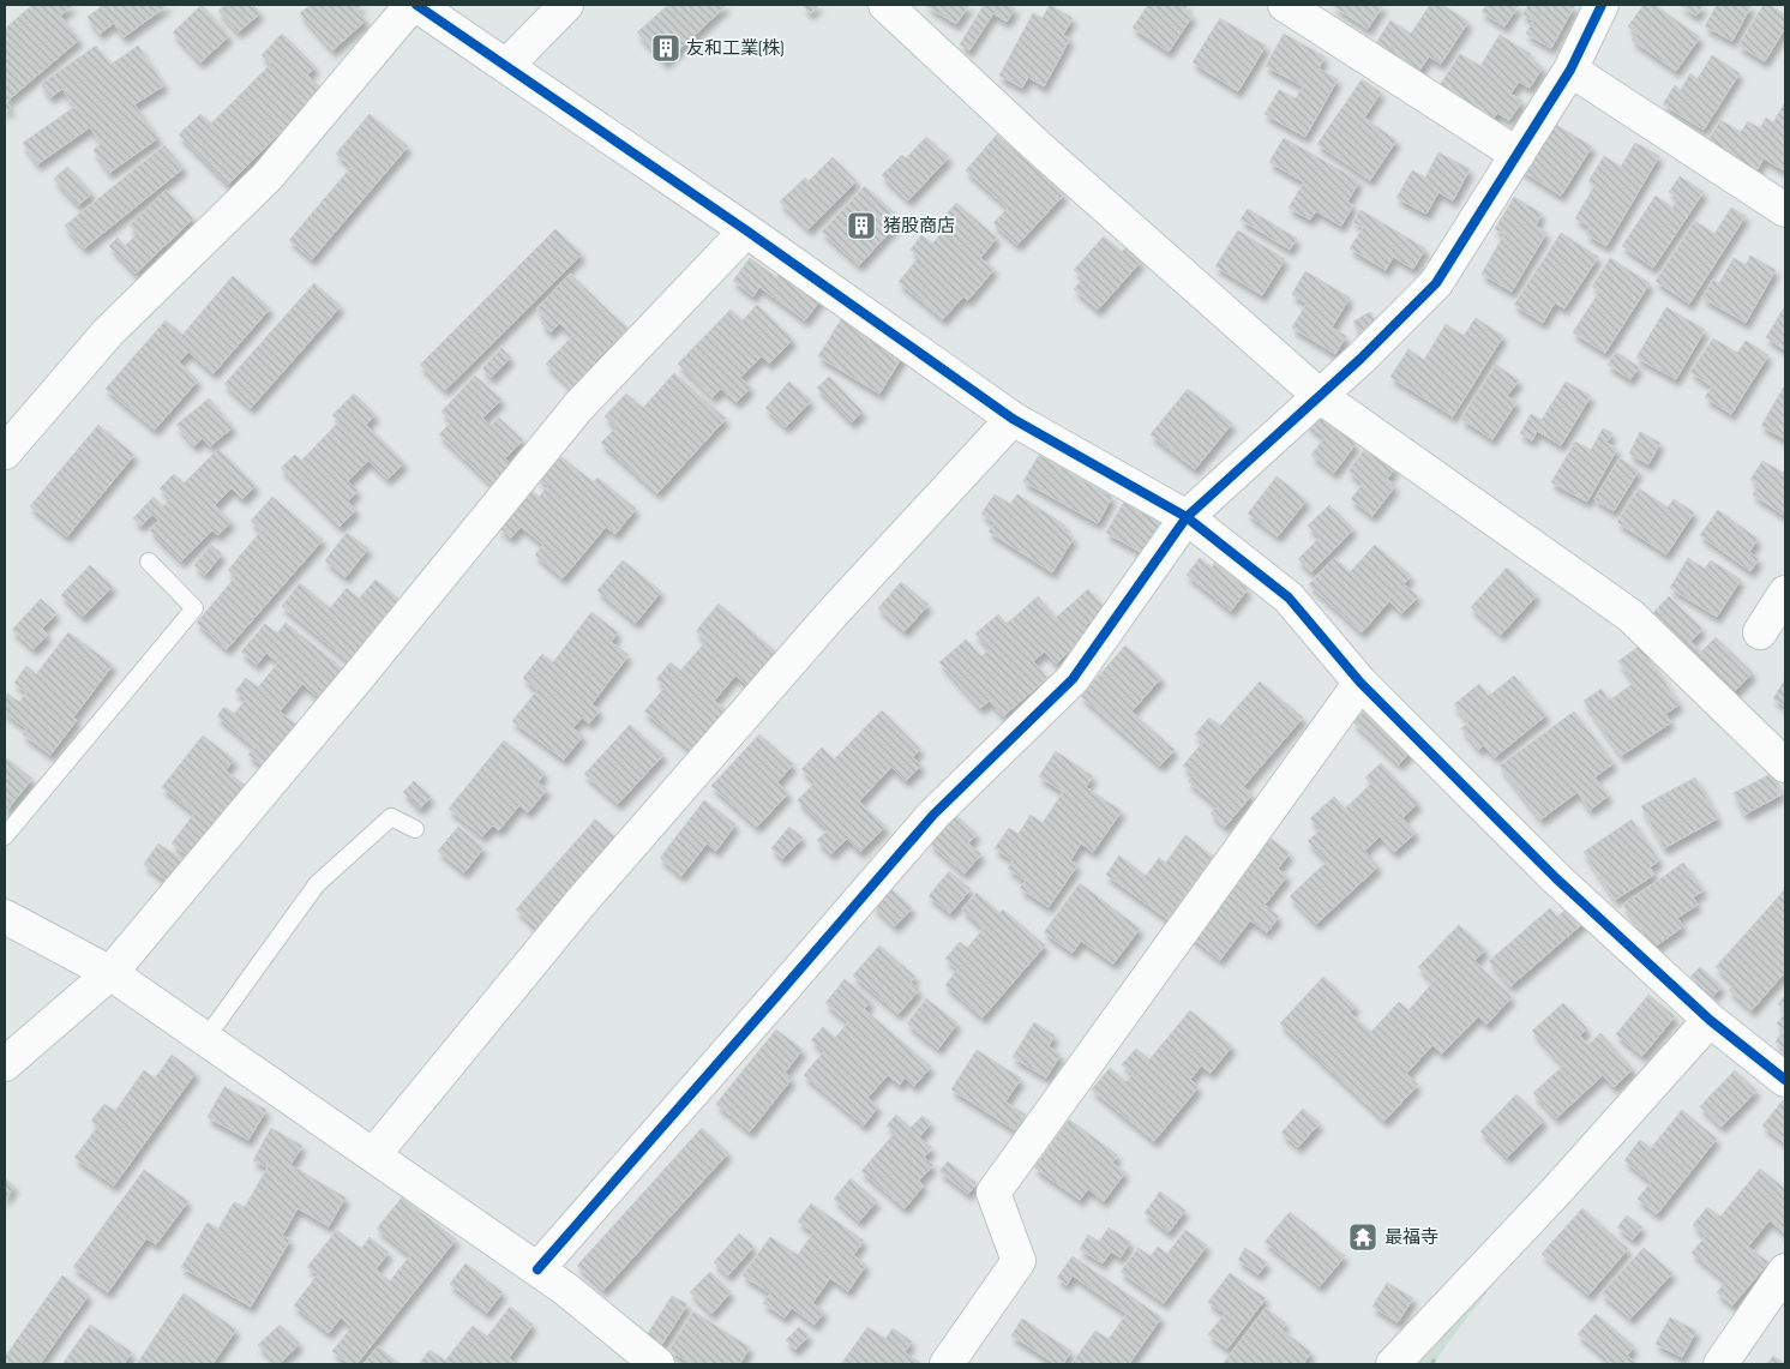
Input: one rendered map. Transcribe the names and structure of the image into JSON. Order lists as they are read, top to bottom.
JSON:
{
  "places": {
    "building": ["友和工業(株)", "猪股商店"],
    "temple": ["最福寺"]
  }
}
